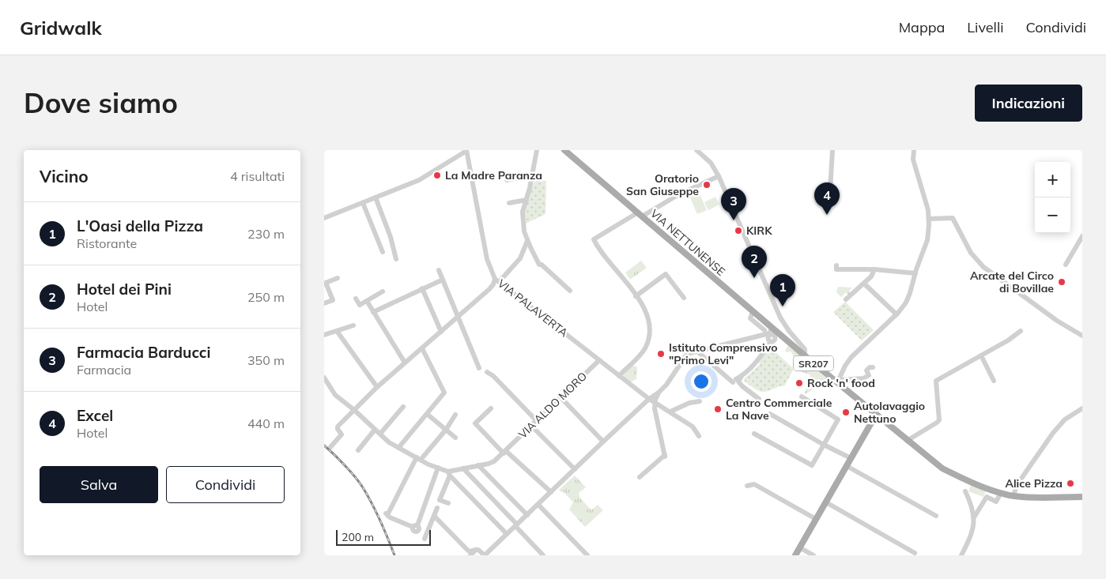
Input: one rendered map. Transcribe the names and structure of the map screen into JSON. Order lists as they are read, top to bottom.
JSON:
{
  "streets": {
    "main road": ["VIA NETTUNENSE", "SR207"],
    "street": ["VIA PALAVERTA", "VIA ALDO MORO"]
  },
  "crossings": [
    ["VIA PALAVERTA", "VIA ALDO MORO"]
  ],
  "places": [
    "La Madre Paranza",
    "Oratorio San Giuseppe",
    "KIRK",
    "Arcate del Circo di Bovillae",
    "Istituto Comprensivo \"Primo Levi\"",
    "Rock 'n' food",
    "Centro Commerciale La Nave",
    "Autolavaggio Nettuno",
    "Alice Pizza"
  ],
  "scale_bar": "200 m",
  "page": {
    "header": "Gridwalk",
    "nav": ["Mappa", "Livelli", "Condividi"],
    "buttons": [
      "Indicazioni",
      ["Salva", "Condividi"]
    ],
    "title": "Dove siamo",
    "heading": ["Vicino", "4 risultati"],
    "map_buttons": ["+", "−"],
    "pins": [
      "4",
      "3",
      "2",
      "1"
    ],
    "list": [
      {
        "mark": "1",
        "name": "L'Oasi della Pizza",
        "note": "Ristorante",
        "value": "230 m"
      },
      {
        "mark": "2",
        "name": "Hotel dei Pini",
        "note": "Hotel",
        "value": "250 m"
      },
      {
        "mark": "3",
        "name": "Farmacia Barducci",
        "note": "Farmacia",
        "value": "350 m"
      },
      {
        "mark": "4",
        "name": "Excel",
        "note": "Hotel",
        "value": "440 m"
      }
    ],
    "scale": "200 m"
  }
}
